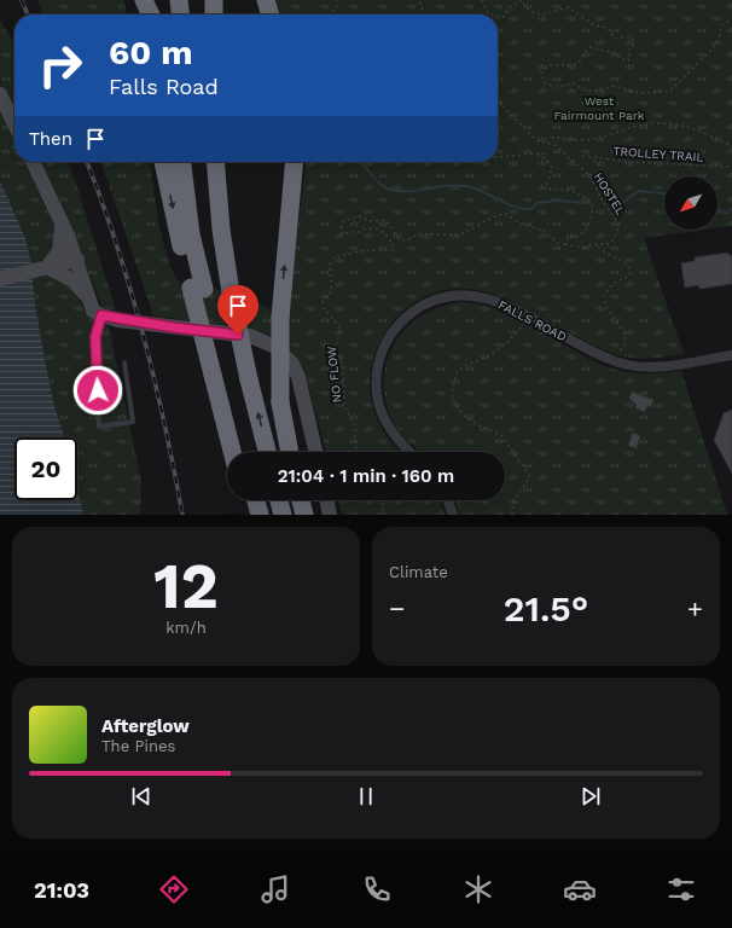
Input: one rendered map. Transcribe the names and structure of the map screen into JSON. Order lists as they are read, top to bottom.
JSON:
{
  "streets": {
    "street": ["FALLS ROAD"],
    "path": ["TROLLEY TRAIL", "HOSTEL", "NO FLOW"]
  },
  "parks": ["West Fairmount Park"],
  "north": "bottom left",
  "page": {
    "turn": ["60 m", "Falls Road"],
    "then": "Then",
    "limit": "20",
    "trip": "21:04 · 1 min · 160 m",
    "tile": [
      ["12", "km/h"],
      "Climate"
    ],
    "heat": ["−", "21.5°", "+"],
    "song": ["Afterglow", "The Pines"],
    "tabs": "21:03"
  }
}
